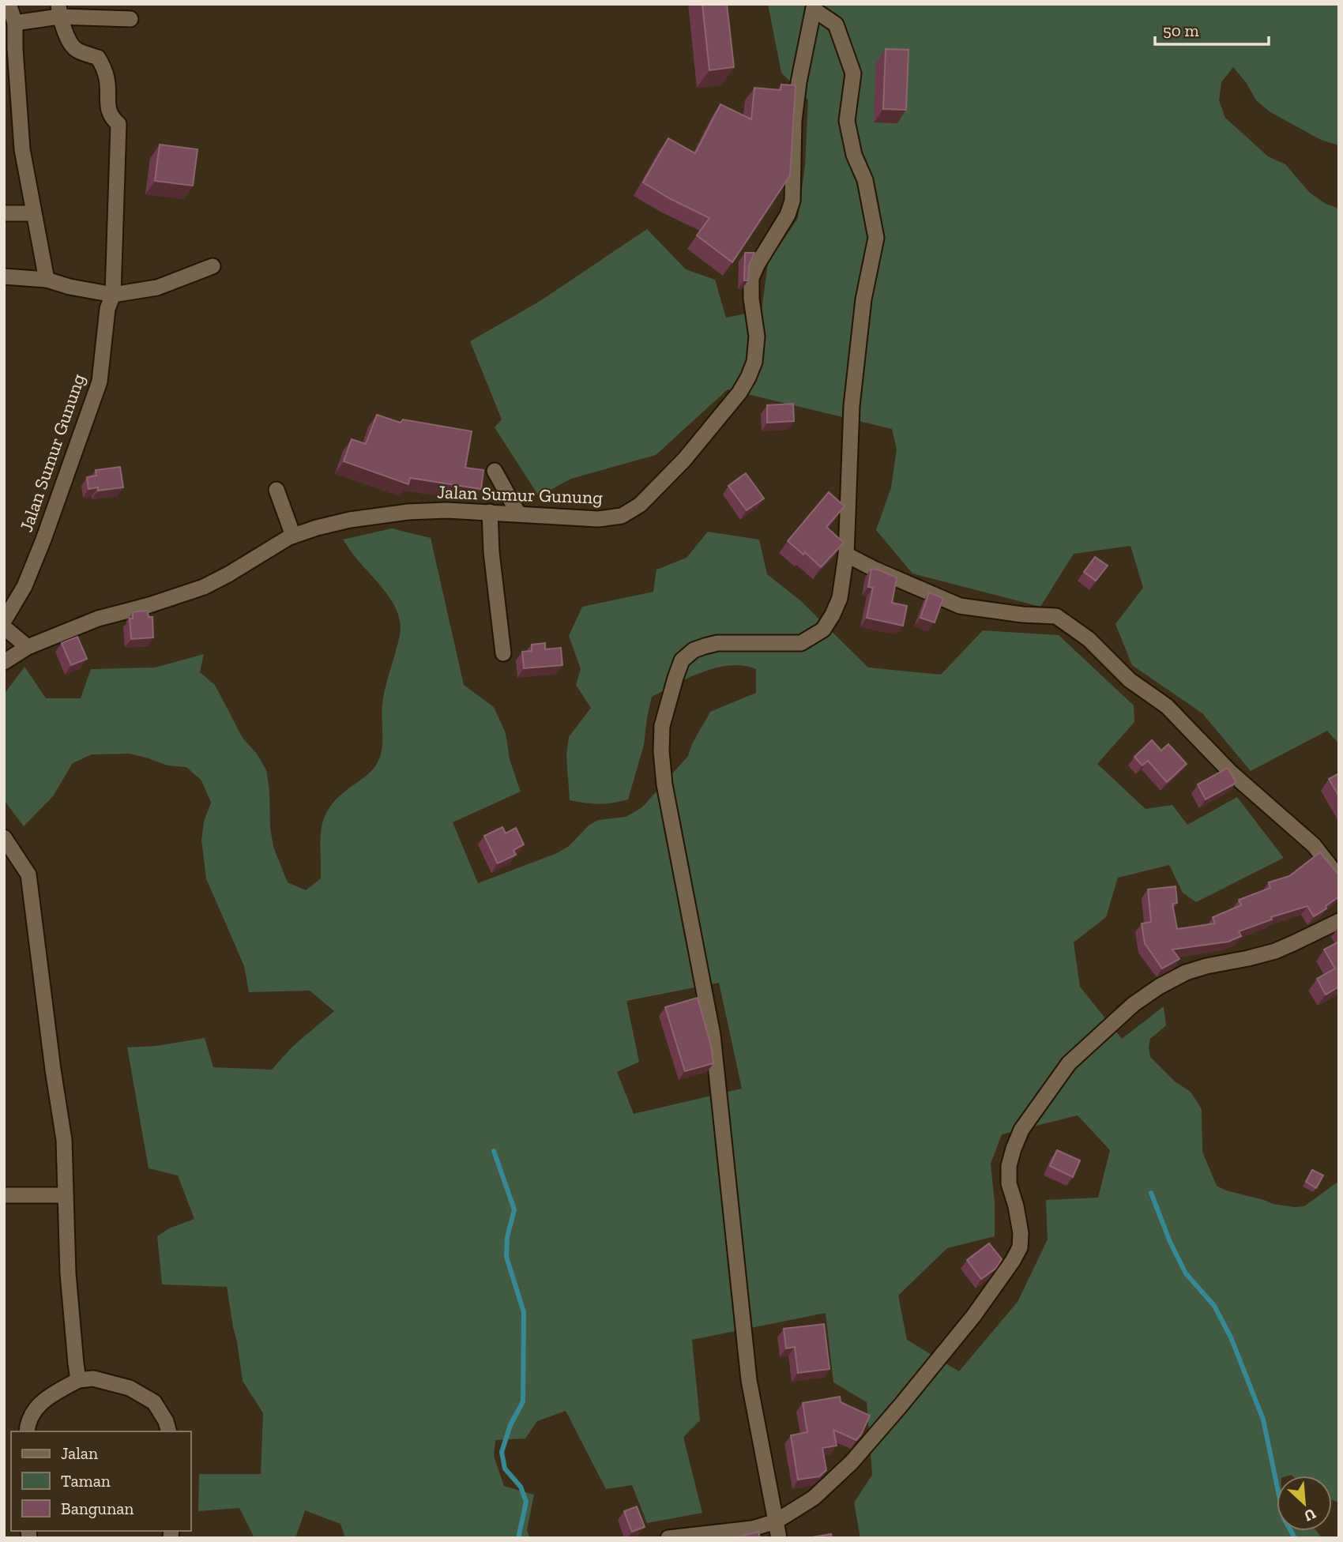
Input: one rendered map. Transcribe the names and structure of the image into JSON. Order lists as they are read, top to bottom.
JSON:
{
  "streets": {
    "street": ["Jalan Sumur Gunung"]
  },
  "legend": ["Jalan", "Taman", "Bangunan"],
  "scale_bar": "50 m",
  "north": "bottom right"
}
